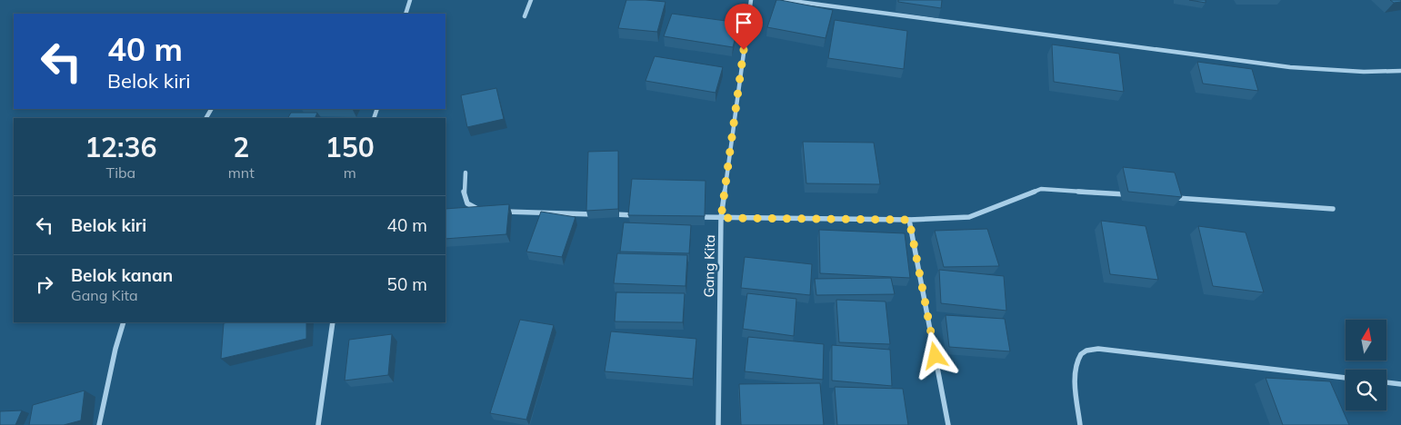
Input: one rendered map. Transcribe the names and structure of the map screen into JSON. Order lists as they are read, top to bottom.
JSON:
{
  "streets": {
    "street": ["Gang Kita"]
  },
  "north": "top",
  "page": {
    "turn": ["40 m", "Belok kiri"],
    "eta": [
      "12:36",
      "Tiba",
      "2",
      "mnt",
      "150",
      "m"
    ],
    "list": [
      {
        "name": "Belok kiri",
        "value": "40 m"
      },
      {
        "name": "Belok kanan",
        "note": "Gang Kita",
        "value": "50 m"
      }
    ]
  }
}
